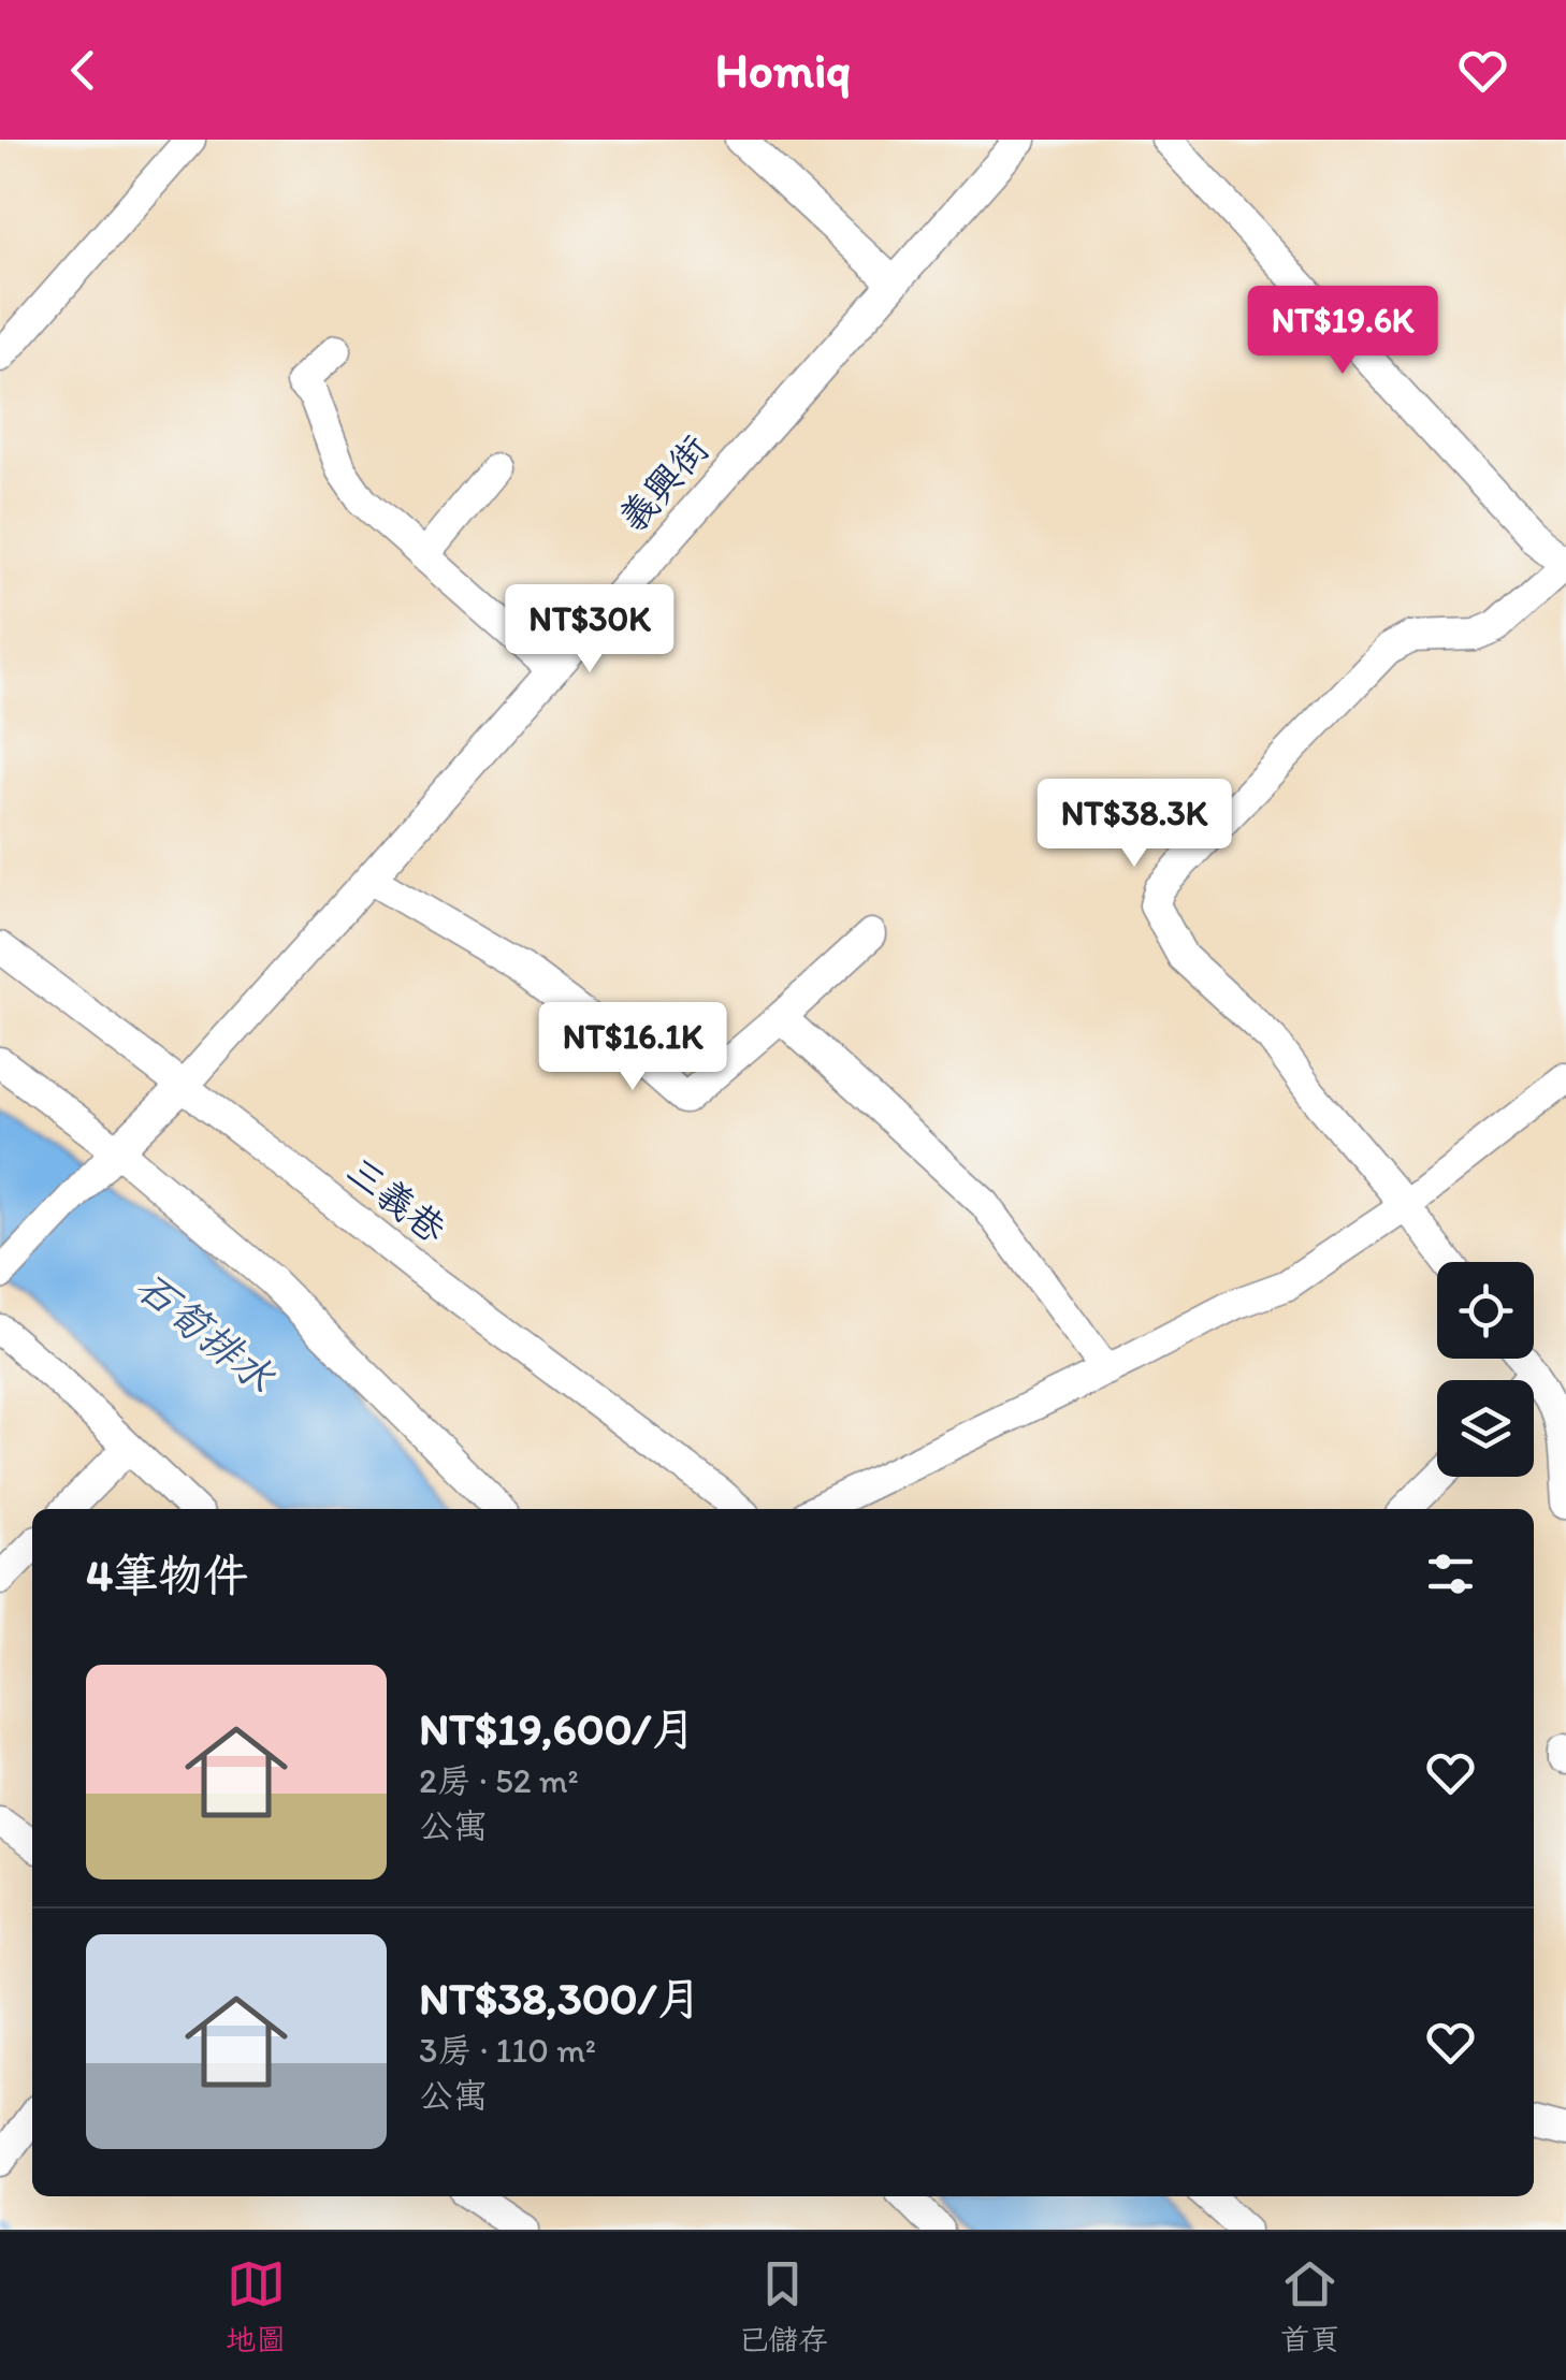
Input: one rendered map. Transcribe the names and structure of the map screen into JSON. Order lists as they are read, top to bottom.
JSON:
{
  "streets": {
    "street": ["義興街", "三義巷"]
  },
  "crossings": [
    ["義興街", "三義巷"]
  ],
  "water": ["石筍排水"],
  "page": {
    "header": "Homiq",
    "price": [
      "NT$19.6K",
      "NT$30K",
      "NT$38.3K",
      "NT$16.1K"
    ],
    "heading": "4筆物件",
    "list": [
      {
        "name": "NT$19,600/月",
        "note": "2房 · 52 m² · 公寓"
      },
      {
        "name": "NT$38,300/月",
        "note": "3房 · 110 m² · 公寓"
      }
    ],
    "tabs": ["地圖", "已儲存", "首頁"]
  }
}
